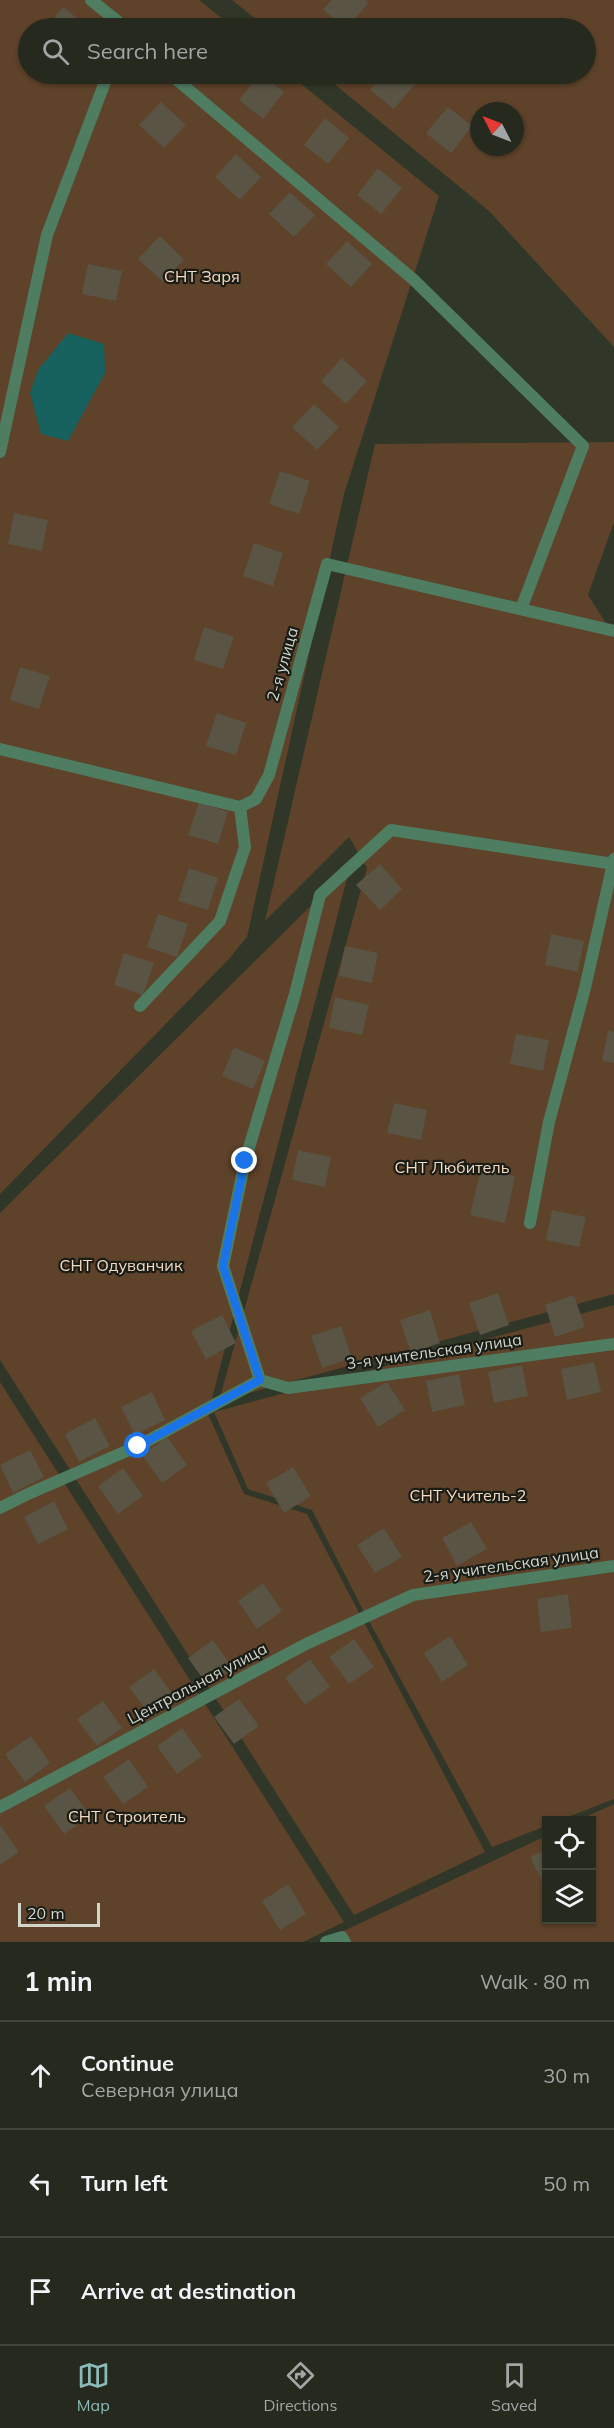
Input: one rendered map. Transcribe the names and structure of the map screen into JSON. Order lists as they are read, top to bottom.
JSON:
{
  "streets": {
    "street": [
      "2-я улица",
      "3-я учительская улица",
      "2-я учительская улица",
      "Центральная улица"
    ]
  },
  "crossings": [
    ["2-я учительская улица", "Центральная улица"]
  ],
  "parks": [
    "СНТ Заря",
    "СНТ Любитель",
    "СНТ Одуванчик",
    "СНТ Учитель-2",
    "СНТ Строитель"
  ],
  "scale_bar": "20 m",
  "north": "top left",
  "page": {
    "search": "Search here",
    "scale": "20 m",
    "heading": ["1 min", "Walk · 80 m"],
    "list": [
      ["Continue", "Северная улица", "30 m"],
      ["Turn left", "50 m"],
      "Arrive at destination"
    ],
    "nav": ["Map", "Directions", "Saved"]
  }
}
